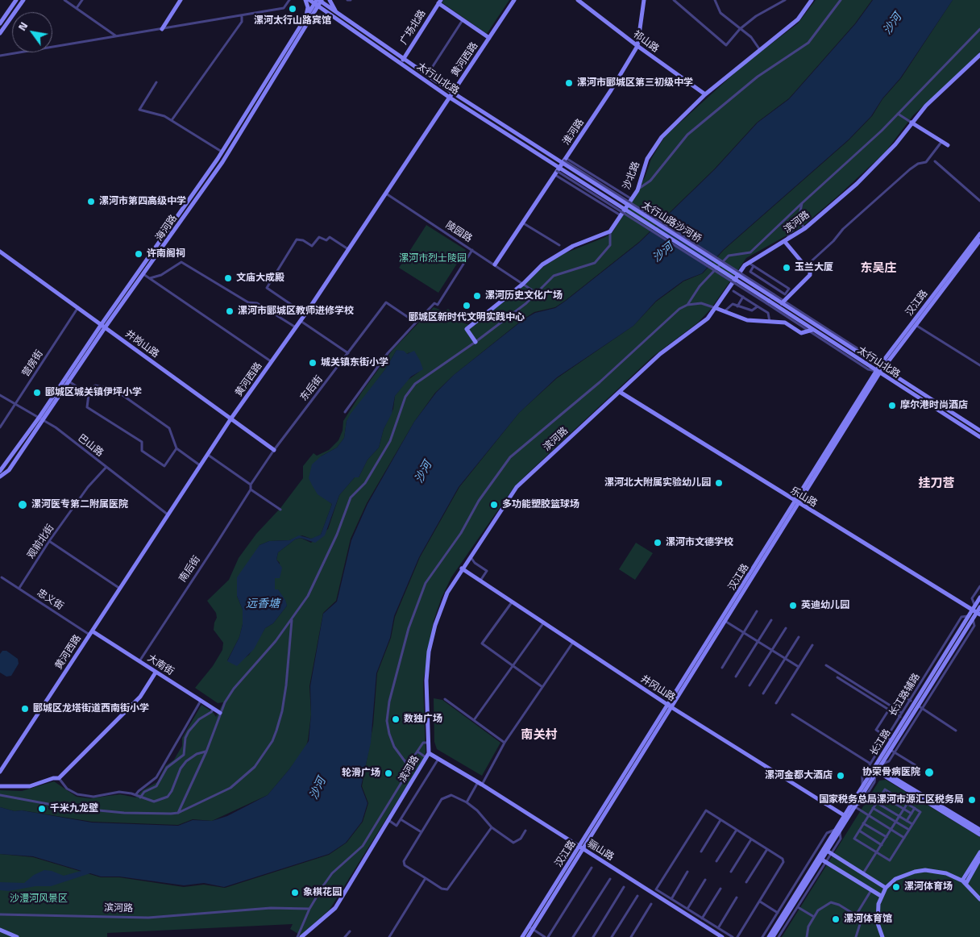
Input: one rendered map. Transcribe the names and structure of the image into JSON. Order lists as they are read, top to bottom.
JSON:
{
  "streets": {
    "street": [
      "广场北路",
      "祁山路",
      "黄河西路",
      "太行山北路",
      "淮河路",
      "沙北路",
      "太行山路沙河桥",
      "滨河路",
      "海河路",
      "陵园路",
      "汉江路",
      "井岗山路",
      "营房街",
      "东后街",
      "巴山路",
      "乐山路",
      "观前北街",
      "南后街",
      "忠义街",
      "大南街",
      "井冈山路",
      "长江路辅路",
      "长江路",
      "骊山路"
    ]
  },
  "crossings": [
    ["广场北路", "太行山北路"],
    ["祁山路", "淮河路"],
    ["祁山路", "沙北路"],
    ["黄河西路", "太行山北路"],
    ["黄河西路", "陵园路"],
    ["黄河西路", "井岗山路"],
    ["黄河西路", "巴山路"],
    ["黄河西路", "忠义街"],
    ["黄河西路", "大南街"],
    ["太行山北路", "淮河路"],
    ["太行山北路", "太行山路沙河桥"],
    ["太行山北路", "海河路"],
    ["太行山北路", "汉江路"],
    ["淮河路", "太行山路沙河桥"],
    ["淮河路", "陵园路"],
    ["滨河路", "乐山路"],
    ["滨河路", "井冈山路"],
    ["滨河路", "骊山路"],
    ["海河路", "井岗山路"],
    ["海河路", "巴山路"],
    ["汉江路", "乐山路"],
    ["汉江路", "井冈山路"],
    ["汉江路", "骊山路"],
    ["井岗山路", "营房街"],
    ["井岗山路", "东后街"],
    ["营房街", "巴山路"],
    ["东后街", "南后街"],
    ["巴山路", "观前北街"],
    ["乐山路", "长江路"],
    ["观前北街", "忠义街"],
    ["南后街", "大南街"],
    ["忠义街", "大南街"],
    ["井冈山路", "长江路"],
    ["长江路辅路", "长江路"]
  ],
  "districts": ["东吴庄", "挂刀营", "南关村"],
  "water": ["沙河", "远香塘"],
  "parks": ["漯河市烈士陵园", "沙澧河风景区"],
  "places": [
    "漯河太行山路宾馆",
    "漯河市郾城区第三初级中学",
    "漯河市第四高级中学",
    "许南阁祠",
    "玉兰大厦",
    "文庙大成殿",
    "漯河历史文化广场",
    "郾城区新时代文明实践中心",
    "漯河市郾城区教师进修学校",
    "城关镇东街小学",
    "郾城区城关镇伊坪小学",
    "摩尔港时尚酒店",
    "漯河北大附属实验幼儿园",
    "漯河医专第二附属医院",
    "多功能塑胶篮球场",
    "漯河市文德学校",
    "英迪幼儿园",
    "郾城区龙塔街道西南街小学",
    "数独广场",
    "协荣骨病医院",
    "轮滑广场",
    "漯河金都大酒店",
    "国家税务总局漯河市源汇区税务局",
    "千米九龙壁",
    "漯河体育场",
    "象棋花园",
    "漯河体育馆"
  ],
  "north": "top left"
}
